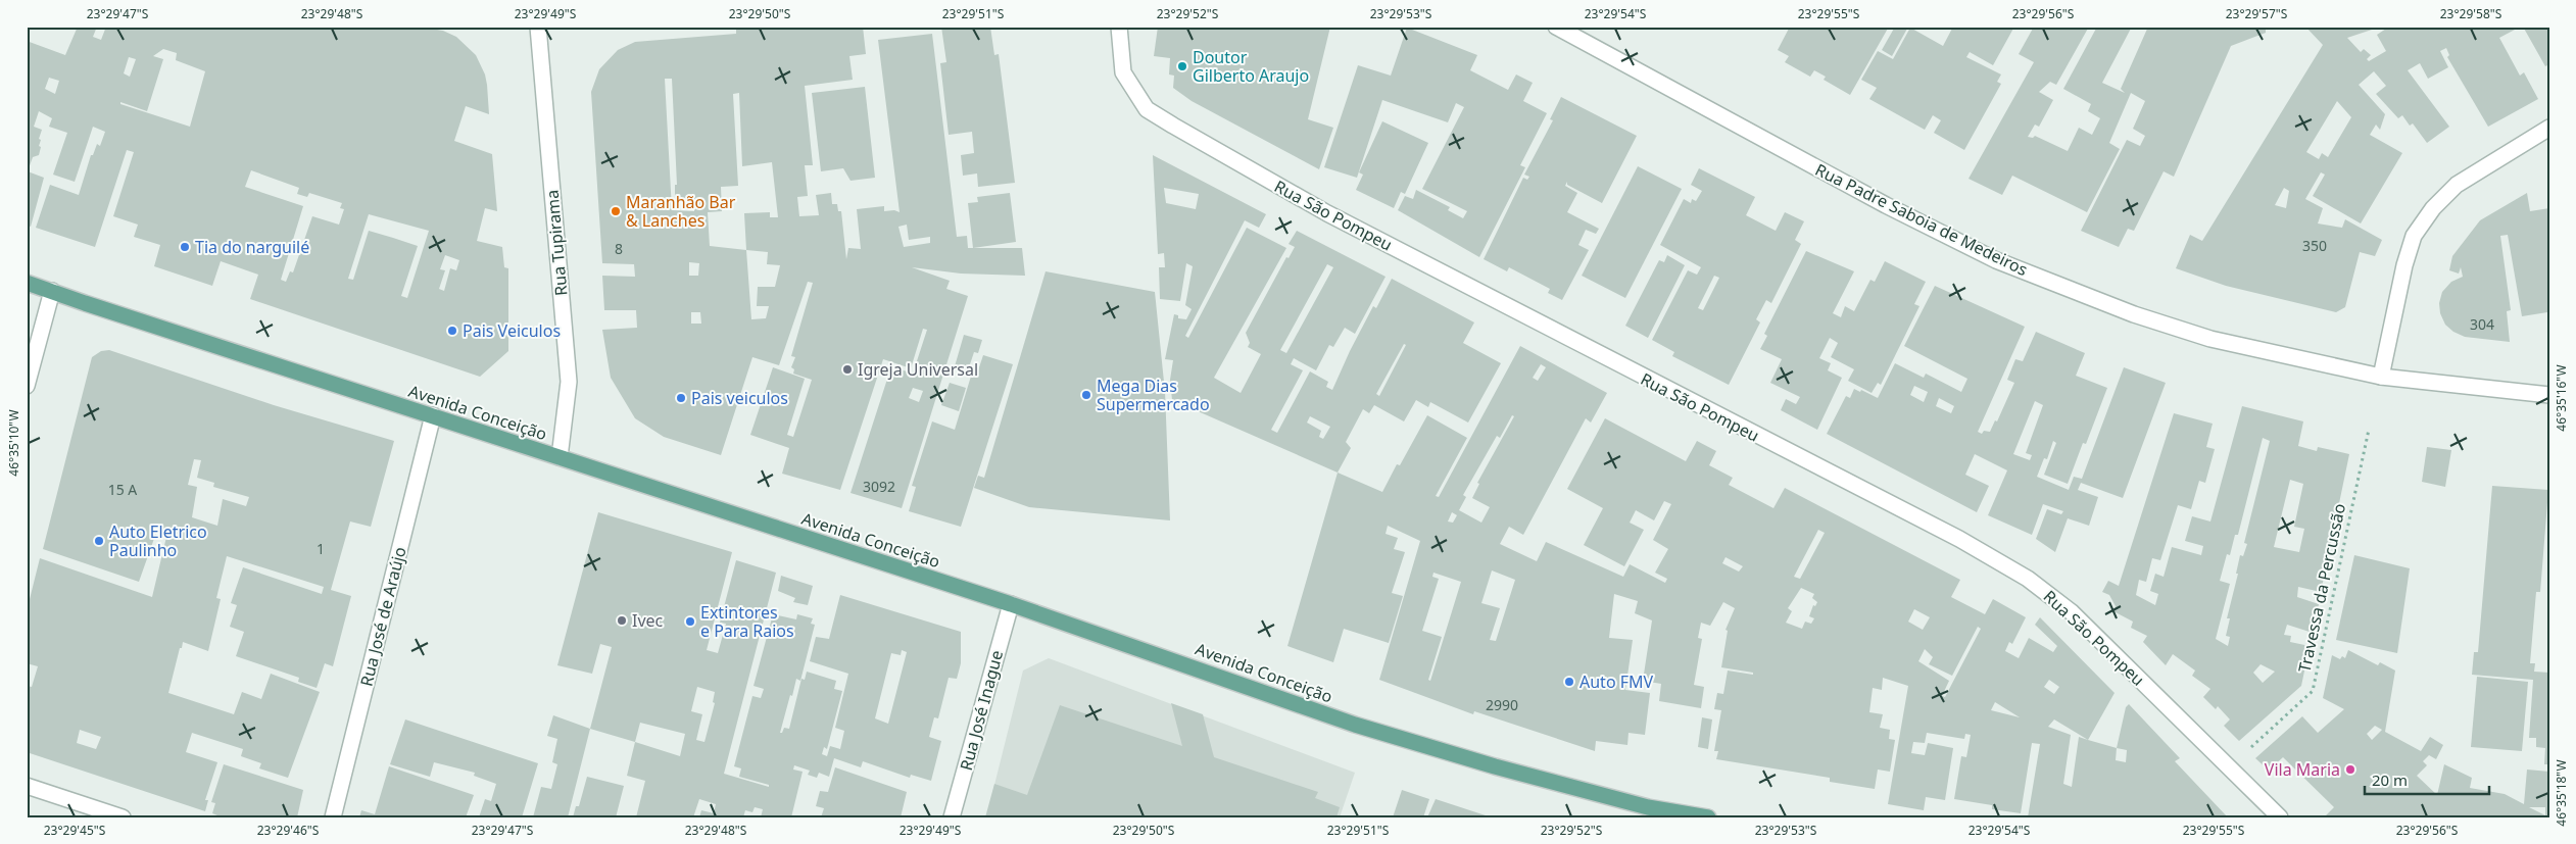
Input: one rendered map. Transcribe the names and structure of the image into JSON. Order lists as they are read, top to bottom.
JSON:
{
  "streets": {
    "main road": ["Avenida Conceição"],
    "street": [
      "Rua São Pompeu",
      "Rua Padre Saboia de Medeiros",
      "Rua Tupirama",
      "Rua José de Araújo",
      "Rua José Inague"
    ],
    "path": ["Travessa da Percussão"]
  },
  "crossings": [
    ["Rua Tupirama", "Avenida Conceição"],
    ["Avenida Conceição", "Rua José de Araújo"],
    ["Avenida Conceição", "Rua José Inague"]
  ],
  "places": [
    "Doutor Gilberto Araujo",
    "Maranhão Bar & Lanches",
    "Tia do narguilé",
    "Pais Veiculos",
    "Igreja Universal",
    "Mega Dias Supermercado",
    "Pais veiculos",
    "Auto Eletrico Paulinho",
    "Ivec",
    "Extintores e Para Raios",
    "Auto FMV",
    "Vila Maria"
  ],
  "house_numbers": [
    "350",
    "8",
    "304",
    "3092",
    "15 A",
    "1",
    "2990"
  ],
  "scale_bar": "20 m",
  "coordinates": [
    "23°29'47\"S",
    "23°29'48\"S",
    "23°29'49\"S",
    "23°29'50\"S",
    "23°29'51\"S",
    "23°29'52\"S",
    "23°29'53\"S",
    "23°29'54\"S",
    "23°29'55\"S",
    "23°29'56\"S",
    "23°29'57\"S",
    "23°29'58\"S",
    "46°35'16\"W",
    "46°35'10\"W",
    "46°35'18\"W",
    "23°29'45\"S",
    "23°29'46\"S"
  ]
}
